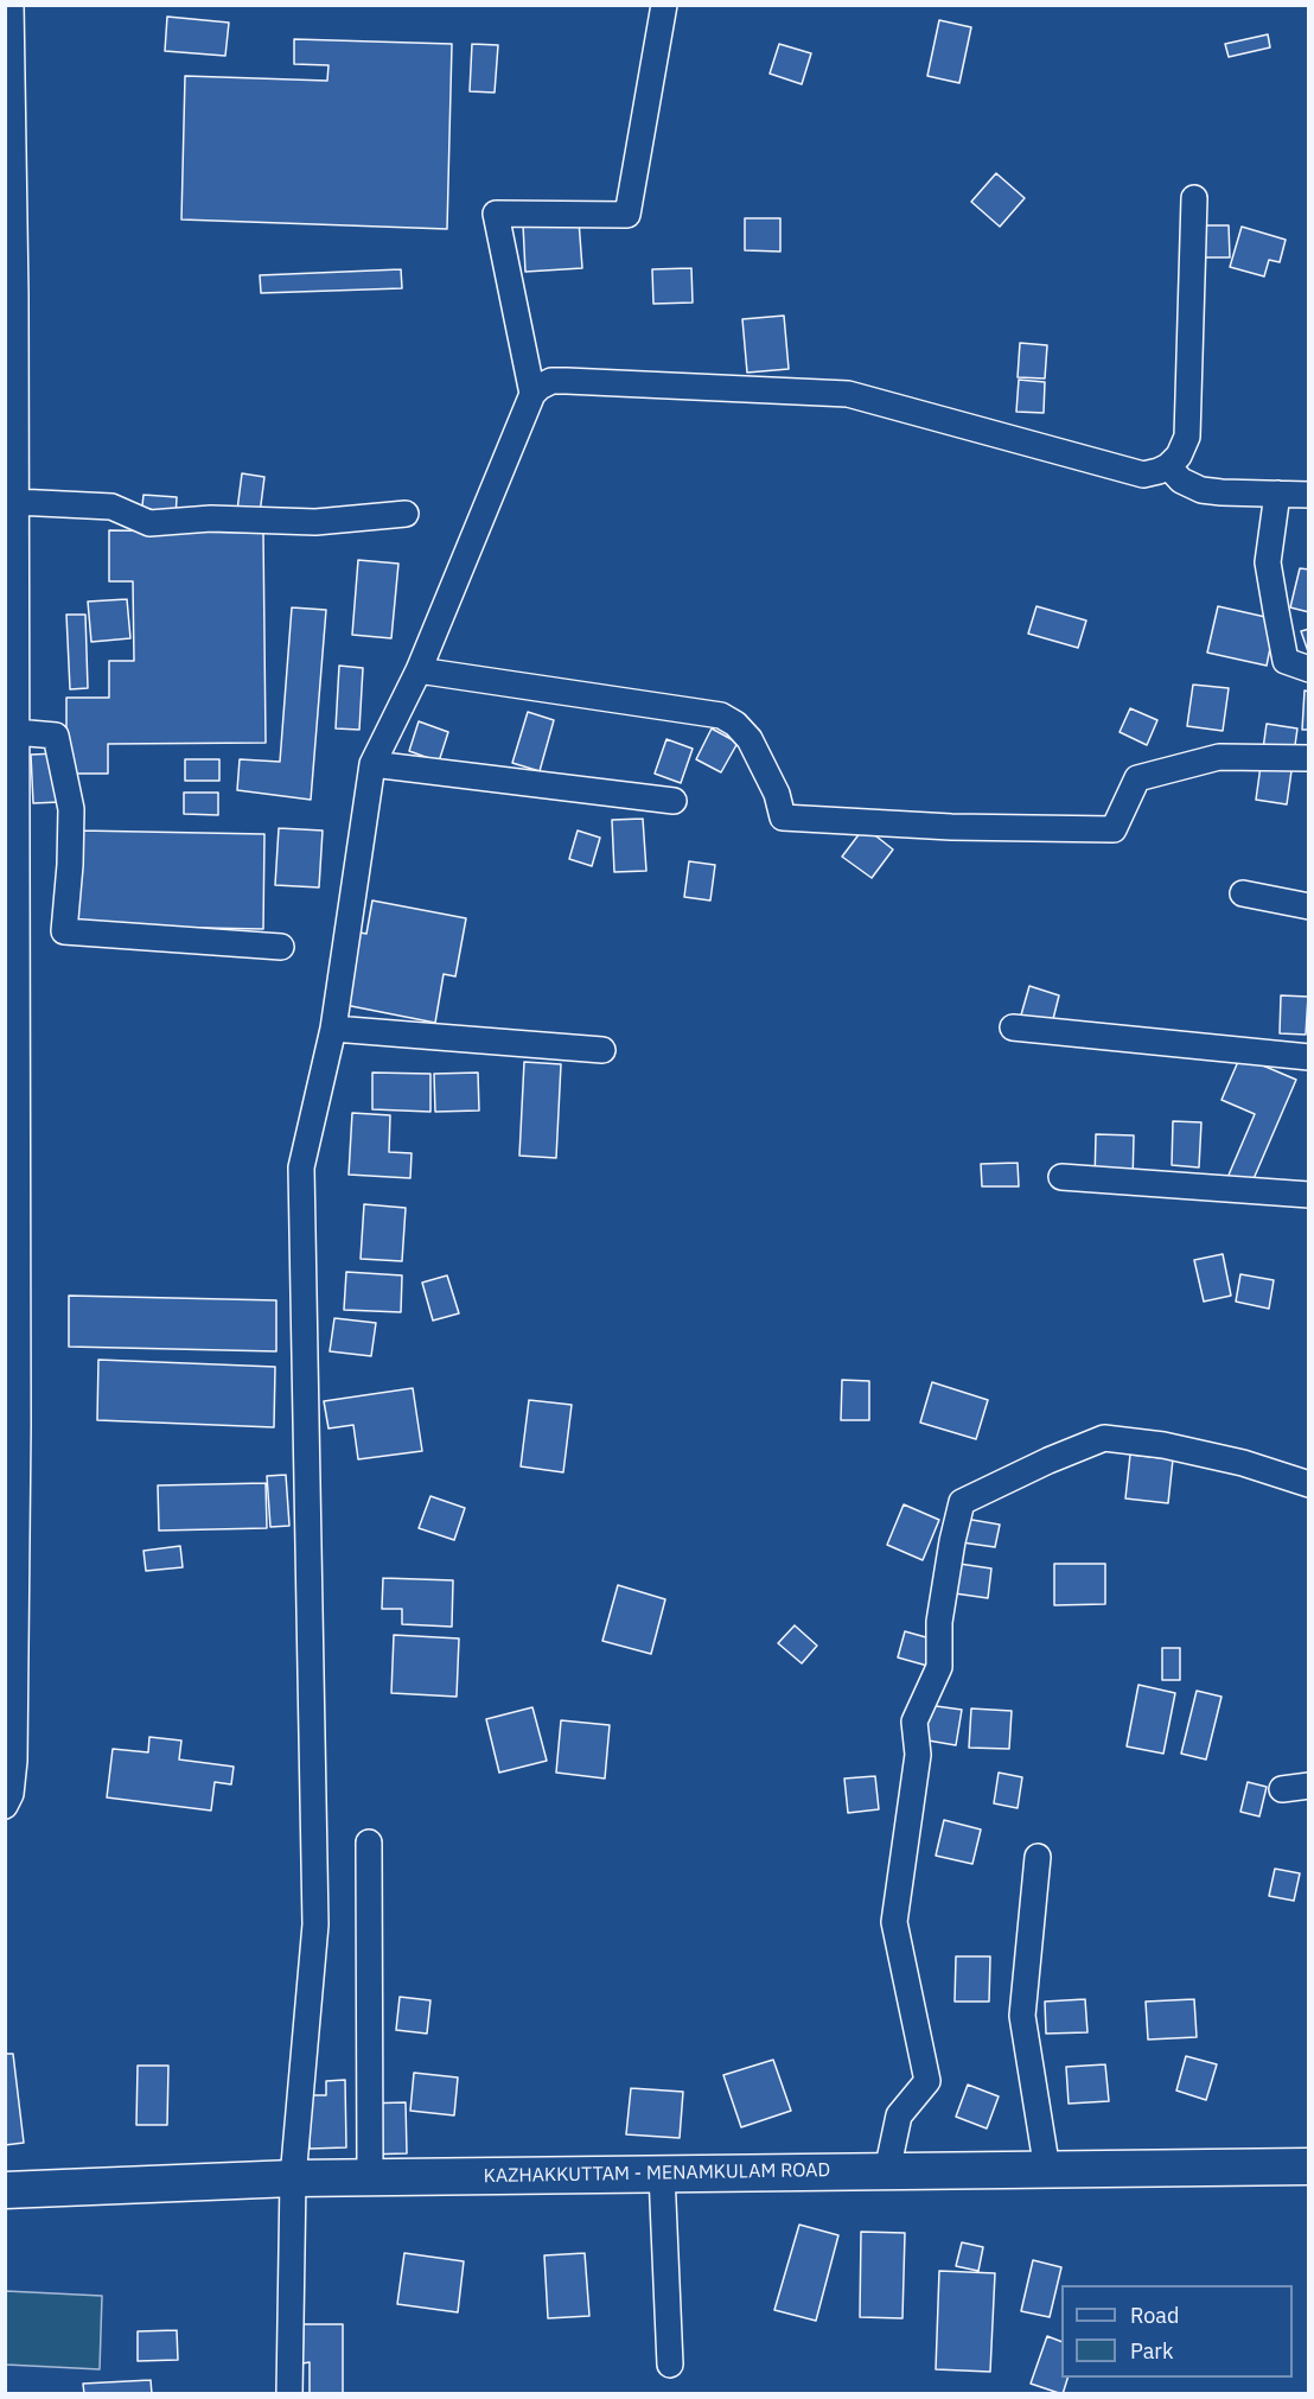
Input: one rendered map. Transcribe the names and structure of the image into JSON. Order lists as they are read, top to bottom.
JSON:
{
  "streets": {
    "main road": ["KAZHAKKUTTAM - MENAMKULAM ROAD"]
  },
  "legend": ["Road", "Park"]
}
